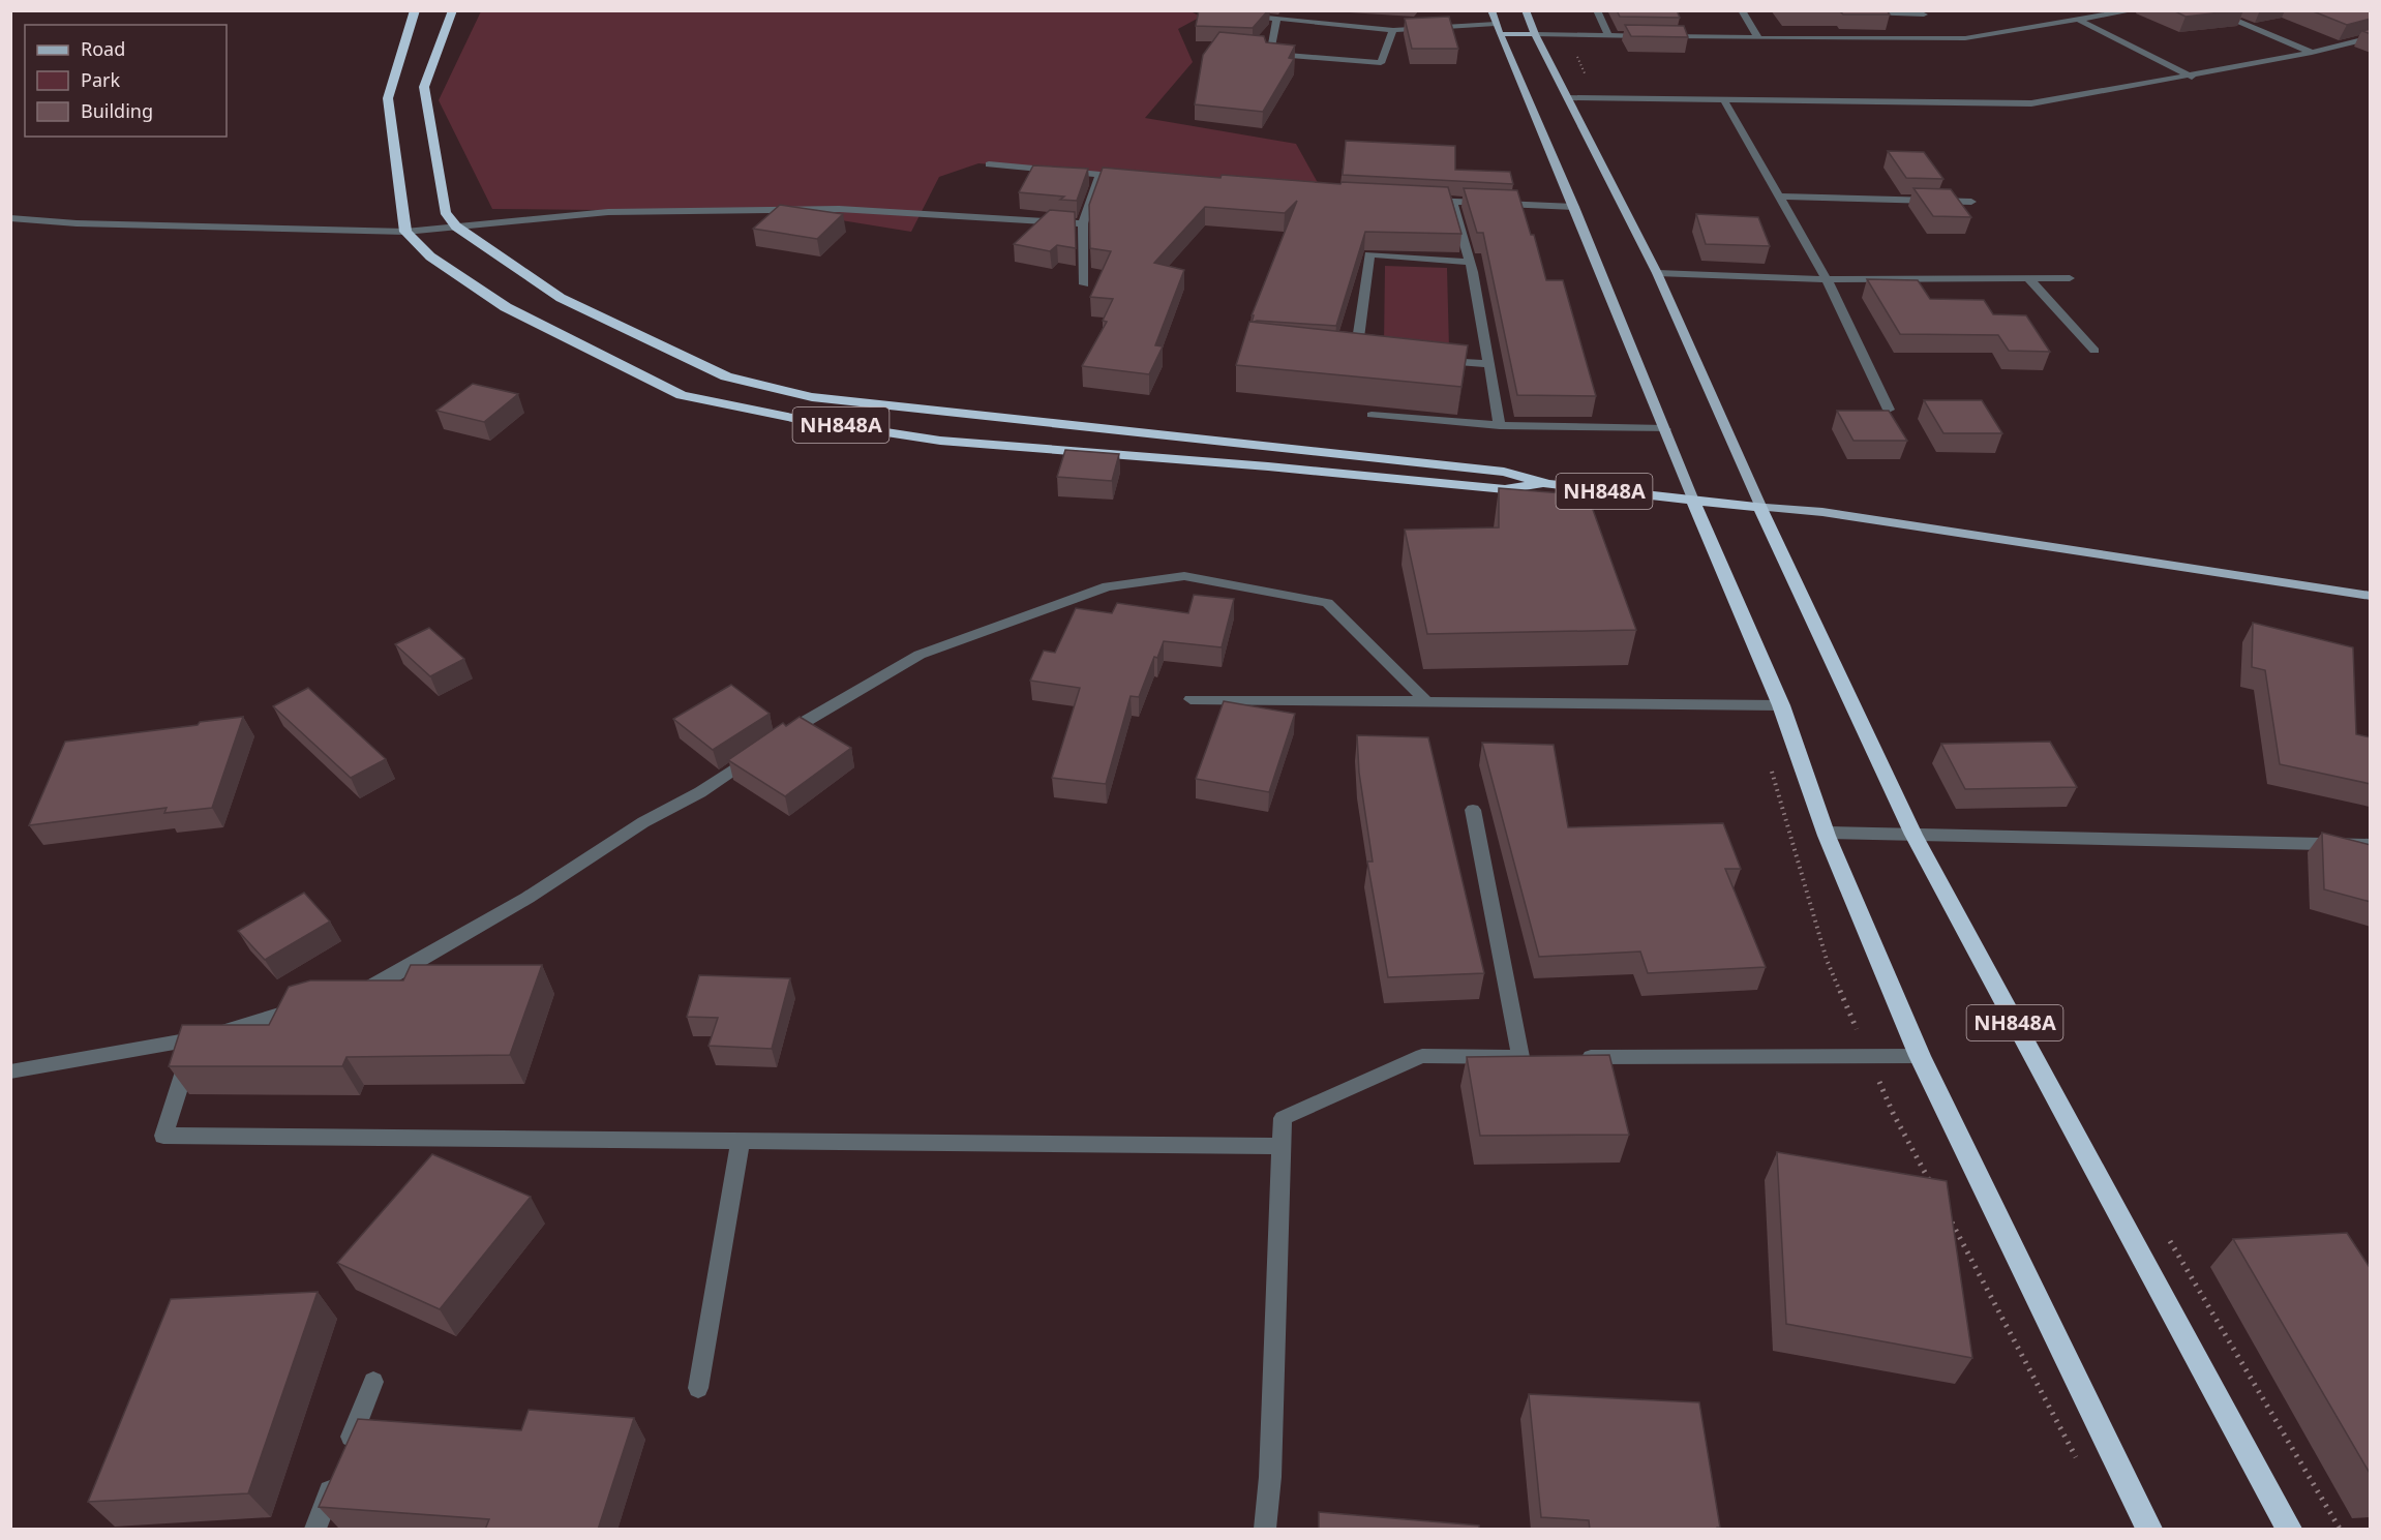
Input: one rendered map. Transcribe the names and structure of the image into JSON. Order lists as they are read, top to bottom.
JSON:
{
  "streets": {
    "highway": ["NH848A"]
  },
  "legend": ["Road", "Park", "Building"]
}
